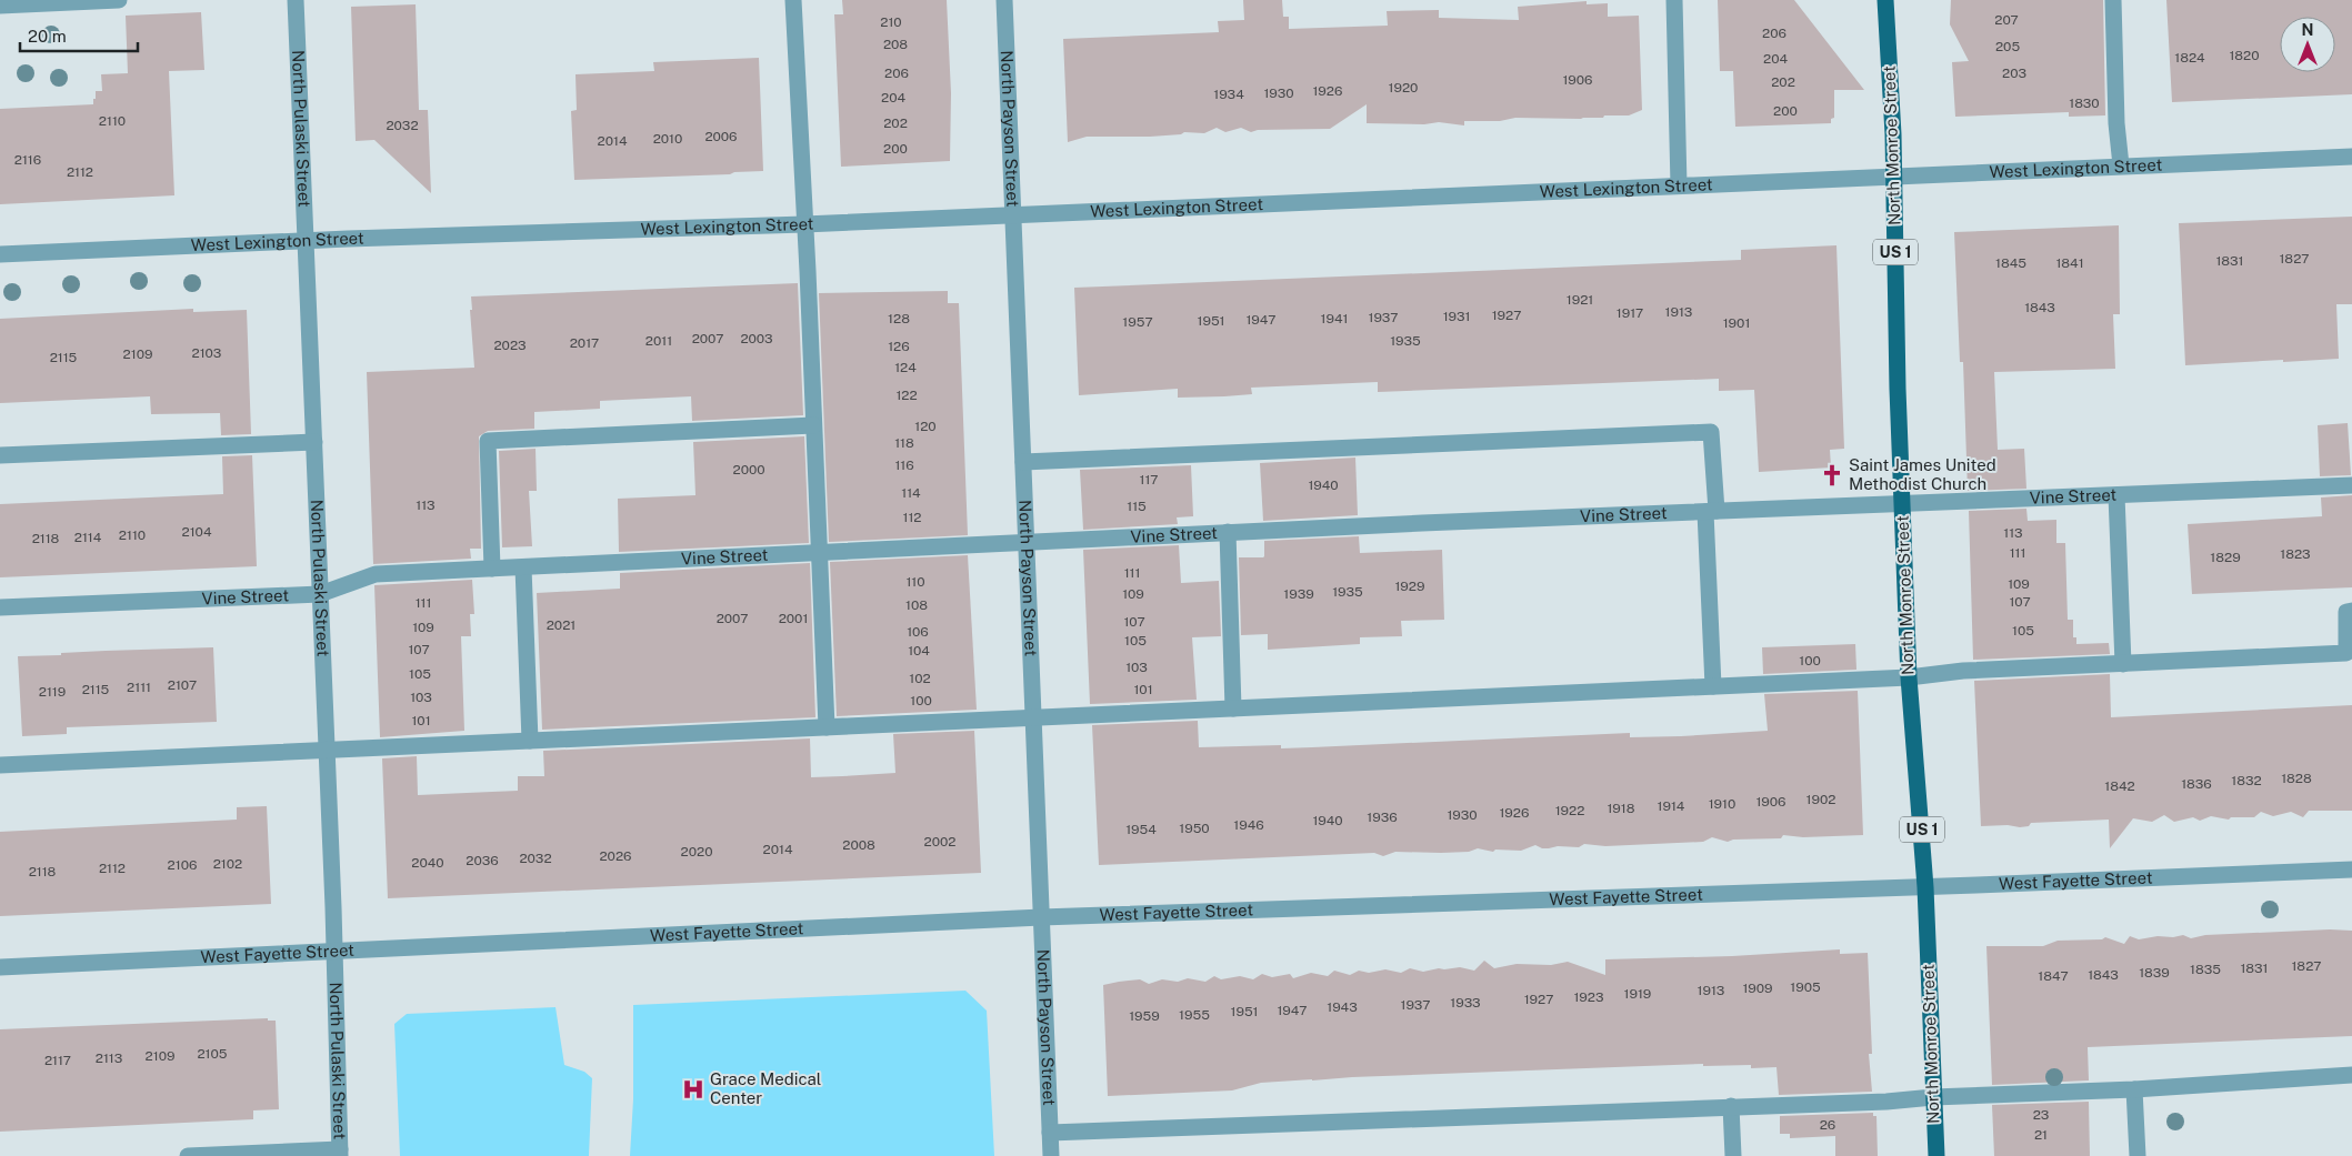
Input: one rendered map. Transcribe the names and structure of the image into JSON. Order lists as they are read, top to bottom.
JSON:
{
  "streets": {
    "main road": ["North Monroe Street", "US 1"],
    "street": [
      "North Pulaski Street",
      "North Payson Street",
      "West Lexington Street",
      "Vine Street",
      "West Fayette Street"
    ]
  },
  "crossings": [
    ["North Pulaski Street", "West Lexington Street"],
    ["North Pulaski Street", "Vine Street"],
    ["North Pulaski Street", "West Fayette Street"],
    ["North Payson Street", "West Lexington Street"],
    ["North Payson Street", "Vine Street"],
    ["North Payson Street", "West Fayette Street"],
    ["North Monroe Street", "West Lexington Street"],
    ["North Monroe Street", "Vine Street"],
    ["North Monroe Street", "West Fayette Street"]
  ],
  "places": {
    "church": ["Saint James United Methodist Church"],
    "hospital": ["Grace Medical Center"]
  },
  "house_numbers": [
    "207",
    "210",
    "206",
    "208",
    "205",
    "1820",
    "1824",
    "204",
    "206",
    "203",
    "1906",
    "202",
    "1920",
    "1926",
    "1930",
    "1934",
    "204",
    "1830",
    "200",
    "2110",
    "202",
    "2032",
    "2006",
    "2010",
    "2014",
    "200",
    "2116",
    "2112",
    "1827",
    "1831",
    "1845",
    "1841",
    "1921",
    "1843",
    "1913",
    "1917",
    "1927",
    "1931",
    "1937",
    "128",
    "1941",
    "1947",
    "1951",
    "1957",
    "1901",
    "2007",
    "2003",
    "2011",
    "1935",
    "2017",
    "2023",
    "126",
    "2103",
    "2109",
    "2115",
    "124",
    "122",
    "120",
    "118",
    "116",
    "2000",
    "117",
    "1940",
    "114",
    "113",
    "115",
    "112",
    "2104",
    "113",
    "2110",
    "2114",
    "2118",
    "111",
    "1823",
    "1829",
    "111",
    "110",
    "109",
    "1929",
    "1935",
    "109",
    "1939",
    "107",
    "111",
    "108",
    "2007",
    "2001",
    "107",
    "2021",
    "109",
    "105",
    "106",
    "105",
    "107",
    "104",
    "100",
    "103",
    "105",
    "102",
    "2107",
    "2111",
    "2115",
    "101",
    "2119",
    "103",
    "100",
    "101",
    "1828",
    "1832",
    "1836",
    "1842",
    "1902",
    "1906",
    "1910",
    "1914",
    "1918",
    "1922",
    "1926",
    "1930",
    "1936",
    "1940",
    "1946",
    "1950",
    "1954",
    "2002",
    "2008",
    "2014",
    "2020",
    "2026",
    "2032",
    "2036",
    "2040",
    "2102",
    "2106",
    "2112",
    "2118",
    "1827",
    "1831",
    "1835",
    "1839",
    "1843",
    "1847",
    "1905",
    "1909",
    "1913",
    "1919",
    "1923",
    "1927",
    "1933",
    "1937",
    "1943",
    "1947",
    "1951",
    "1955",
    "1959",
    "2105",
    "2109",
    "2113",
    "2117",
    "23",
    "26",
    "21"
  ],
  "scale_bar": "20 m",
  "north": "top"
}
